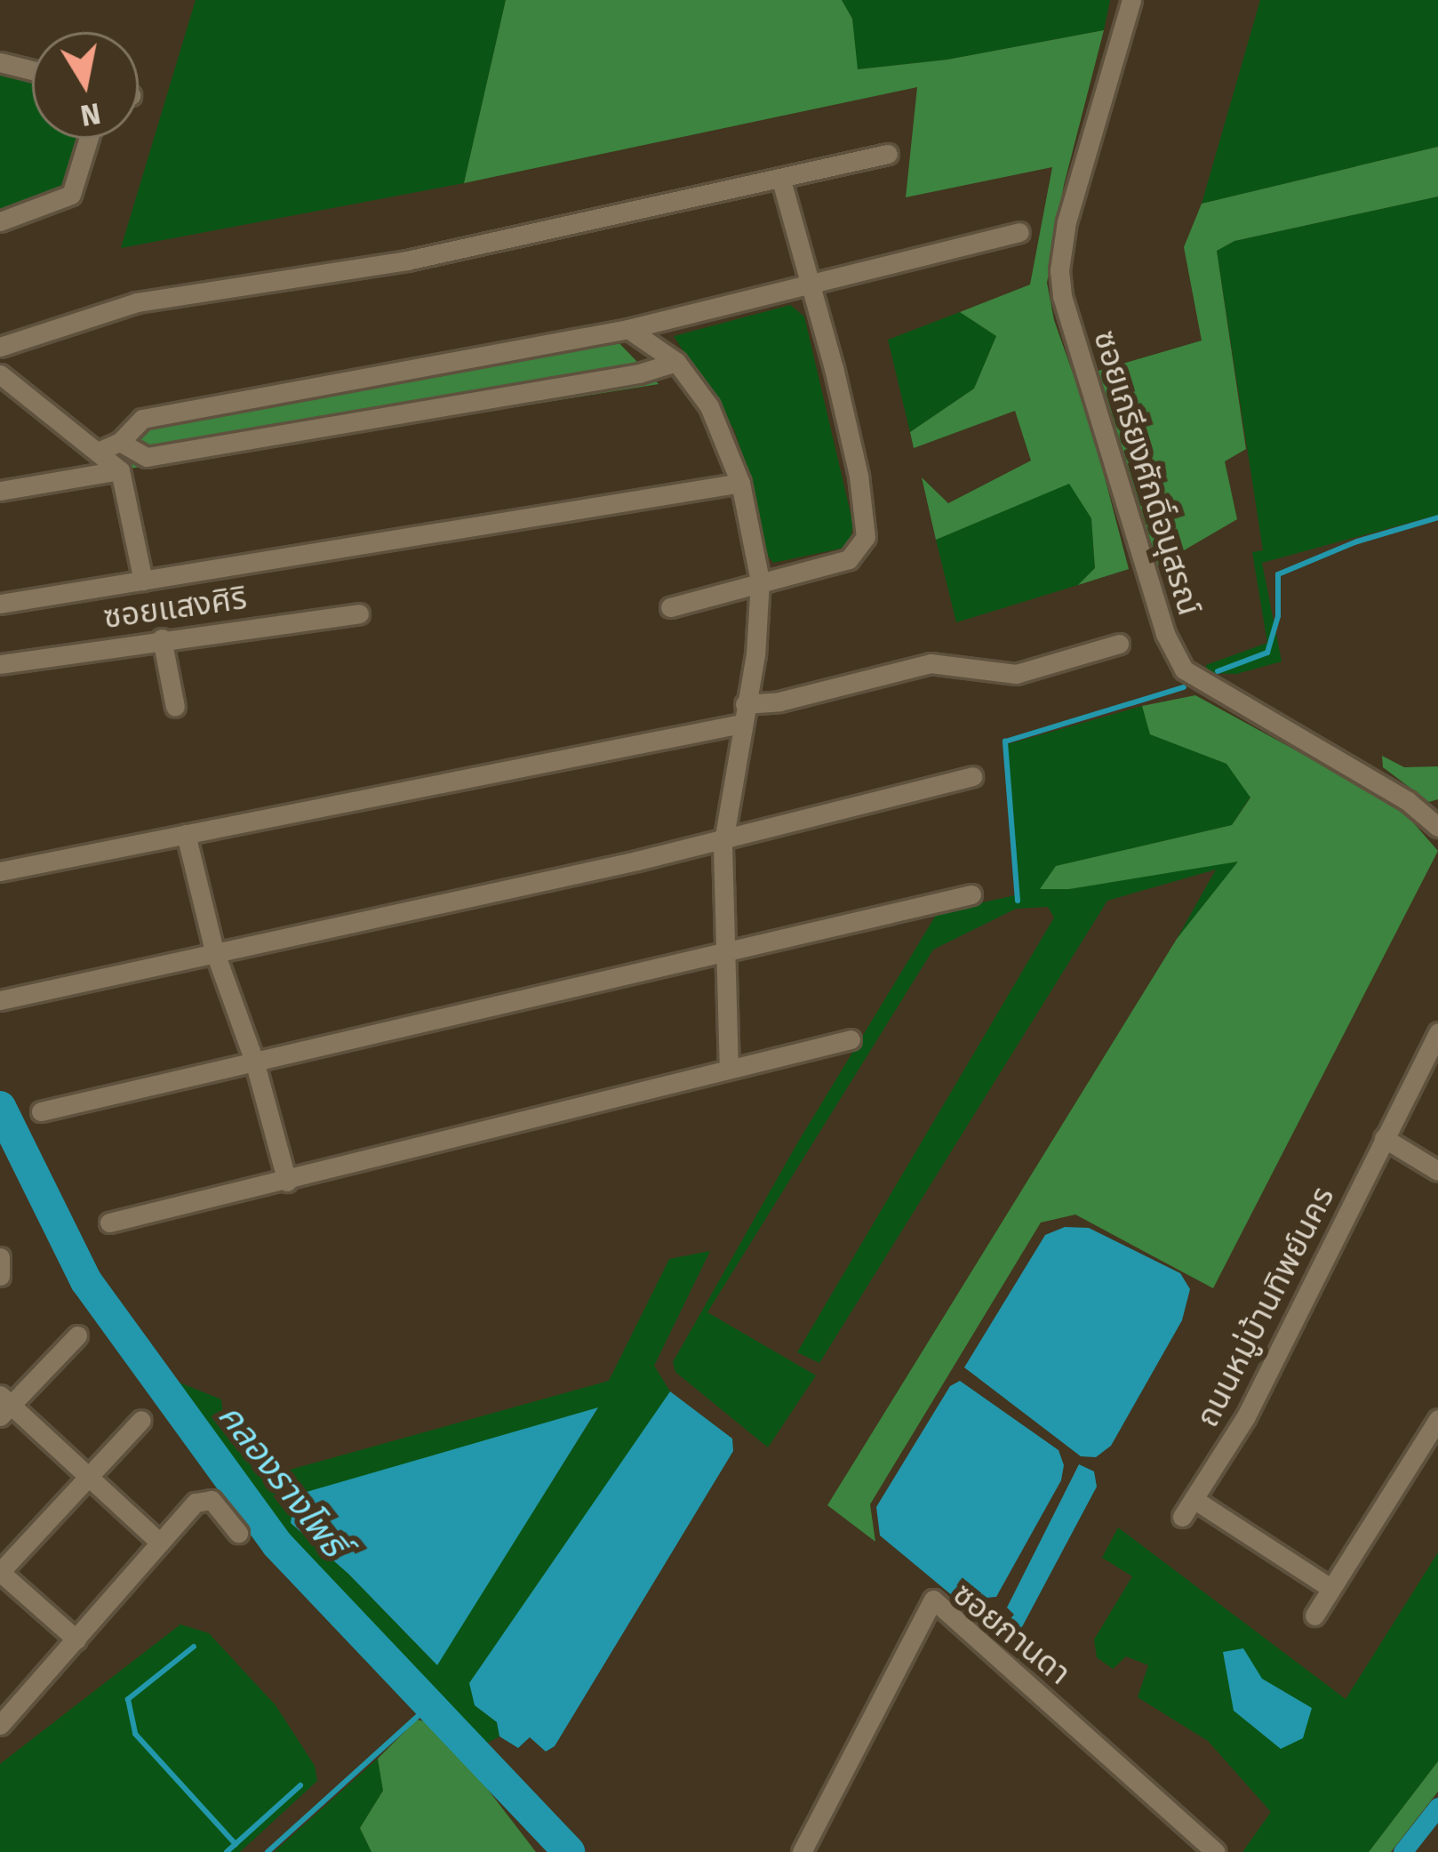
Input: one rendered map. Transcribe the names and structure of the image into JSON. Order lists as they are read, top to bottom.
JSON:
{
  "streets": {
    "street": [
      "ซอยเกรียงศักดิ์อนุสรณ์",
      "ซอยแสงศิริ",
      "ถนนหมู่บ้านทิพย์นคร",
      "ซอยกานดา"
    ]
  },
  "water": ["คลองรางโพธิ์"],
  "north": "bottom"
}
